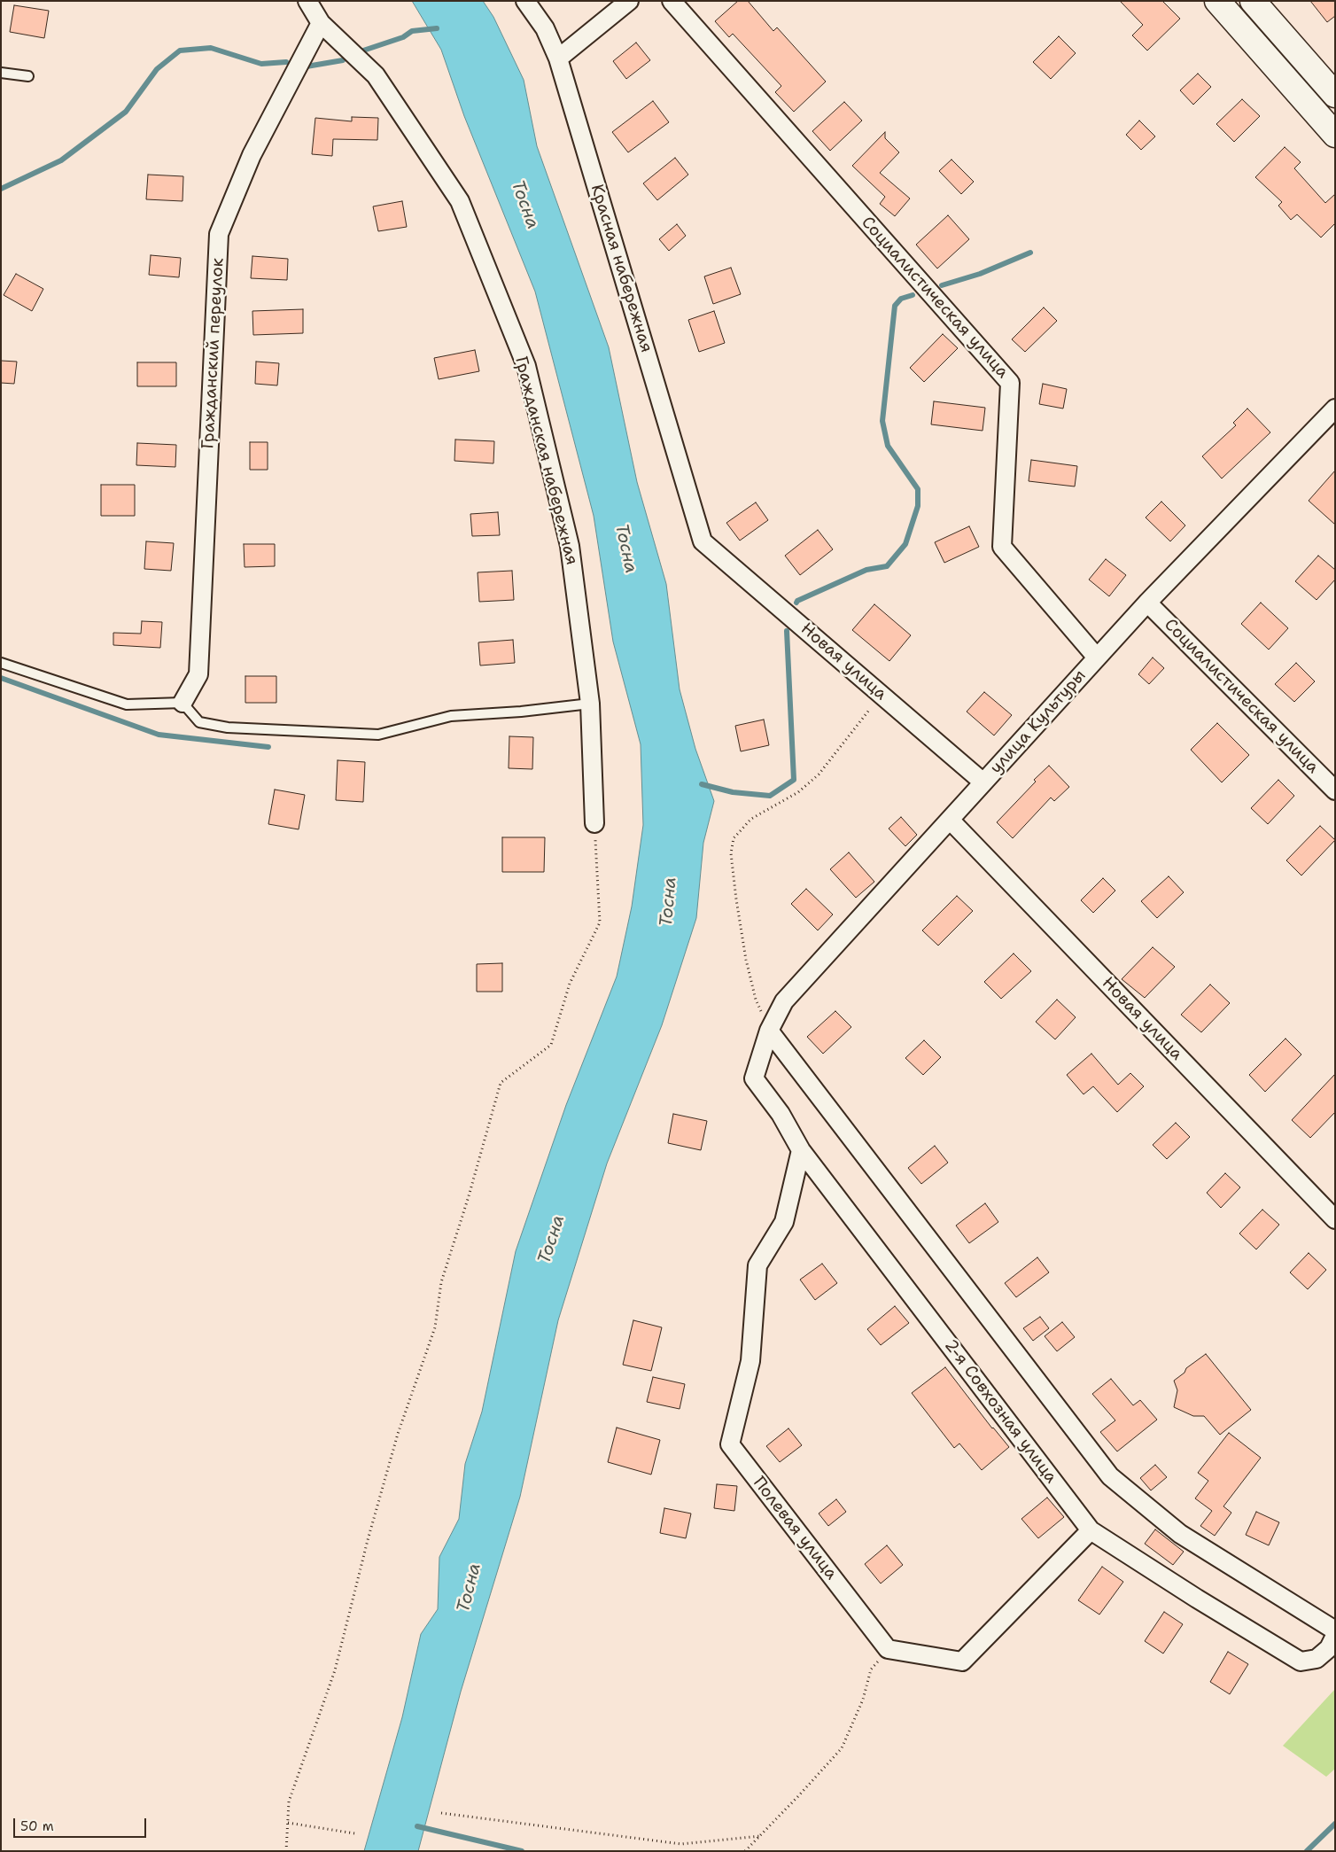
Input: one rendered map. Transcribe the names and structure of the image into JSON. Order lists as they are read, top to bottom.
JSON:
{
  "streets": {
    "street": [
      "Красная набережная",
      "Социалистическая улица",
      "Гражданский переулок",
      "Гражданская набережная",
      "Новая улица",
      "улица Культуры",
      "2-я Совхозная улица",
      "Полевая улица"
    ]
  },
  "crossings": [
    ["Красная набережная", "Новая улица"],
    ["Социалистическая улица", "улица Культуры"],
    ["Гражданский переулок", "Гражданская набережная"],
    ["Новая улица", "улица Культуры"],
    ["улица Культуры", "2-я Совхозная улица"],
    ["2-я Совхозная улица", "Полевая улица"]
  ],
  "water": ["Тосна"],
  "scale_bar": "50 m"
}
